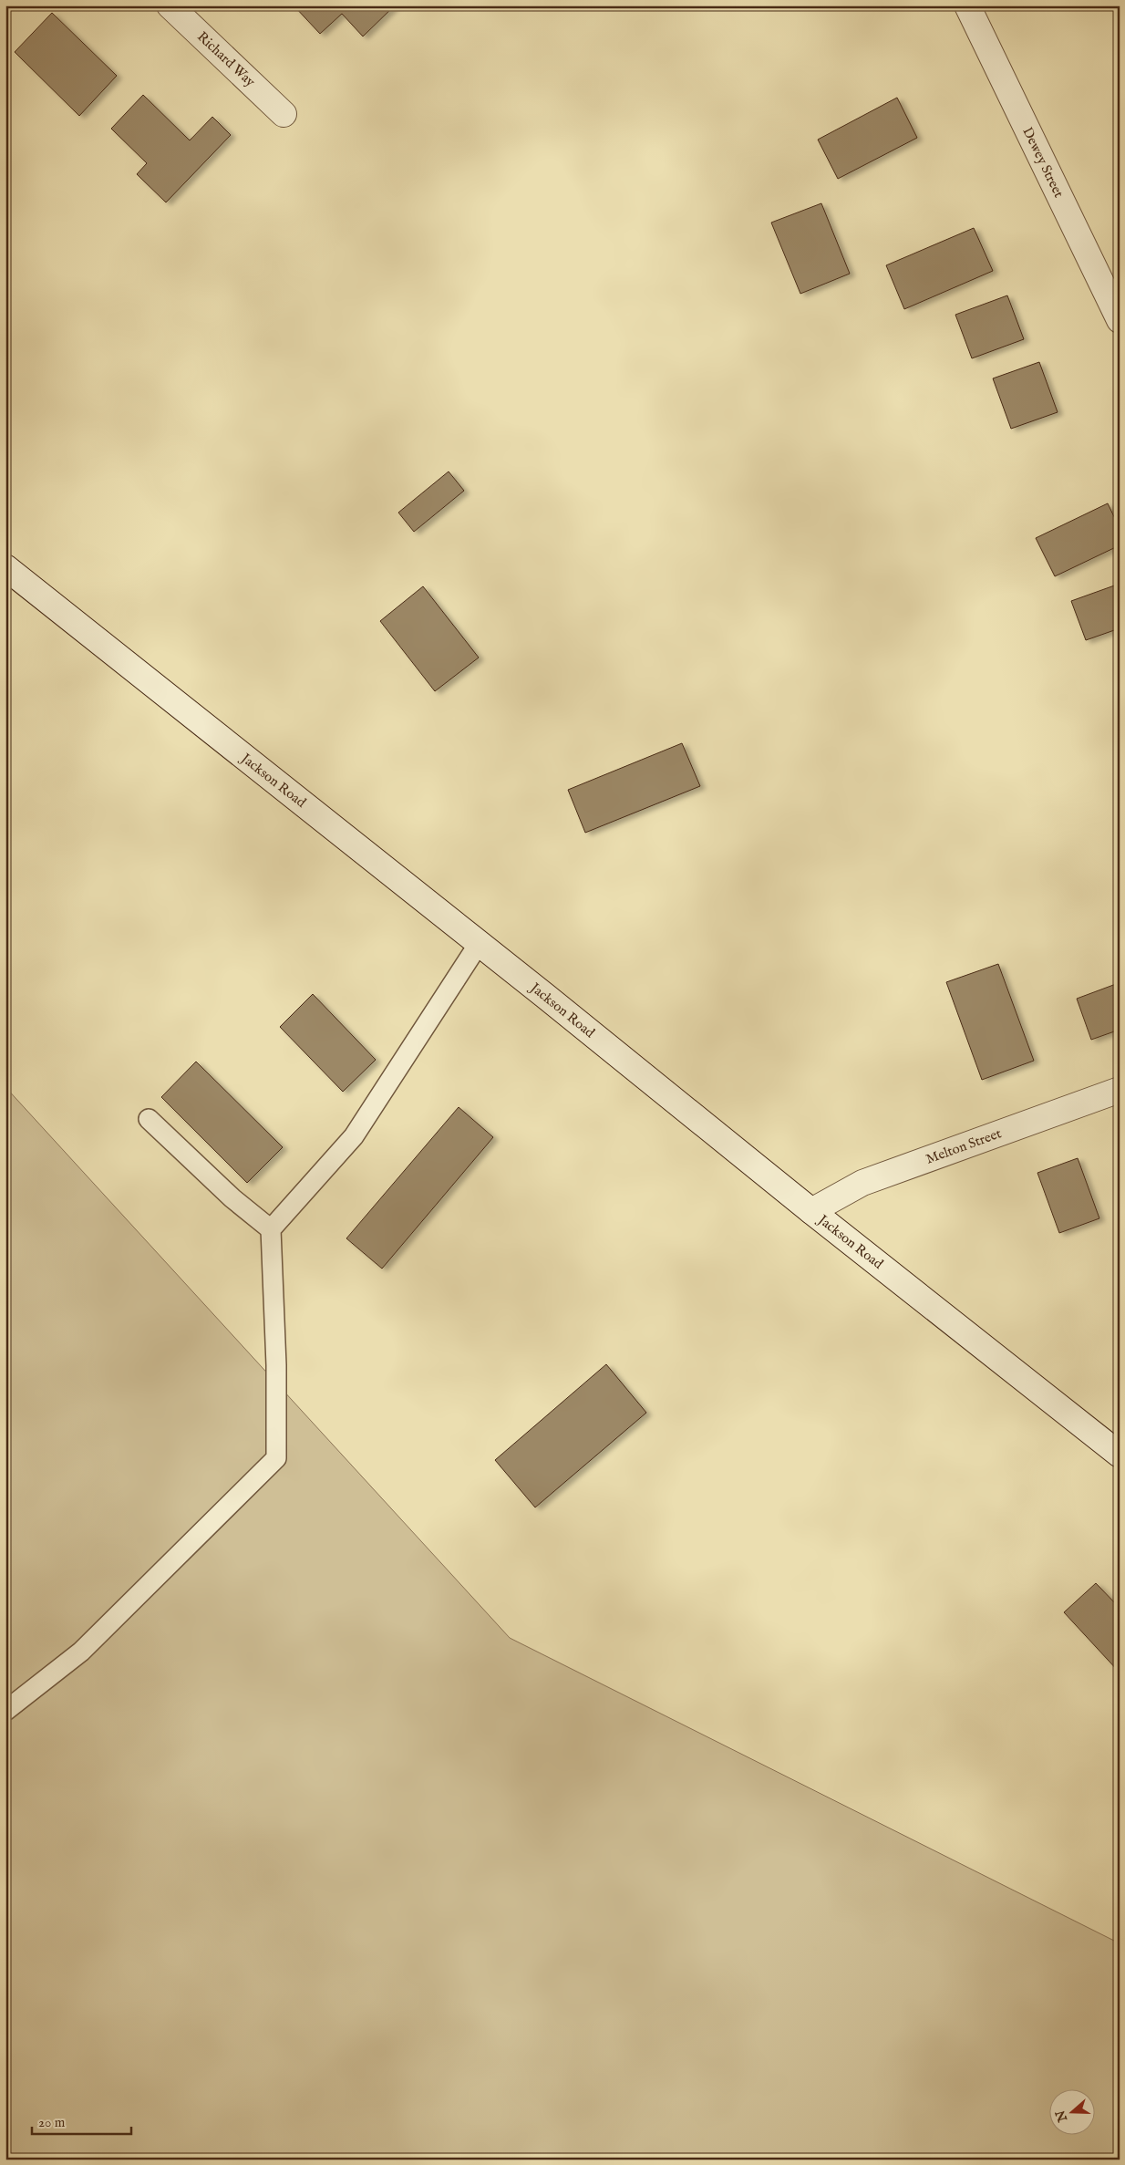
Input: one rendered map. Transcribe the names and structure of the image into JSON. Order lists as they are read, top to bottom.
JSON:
{
  "streets": {
    "main road": [
      "Richard Way",
      "Dewey Street",
      "Jackson Road",
      "Melton Street"
    ]
  },
  "crossings": [
    ["Jackson Road", "Melton Street"]
  ],
  "scale_bar": "20 m",
  "north": "left"
}
